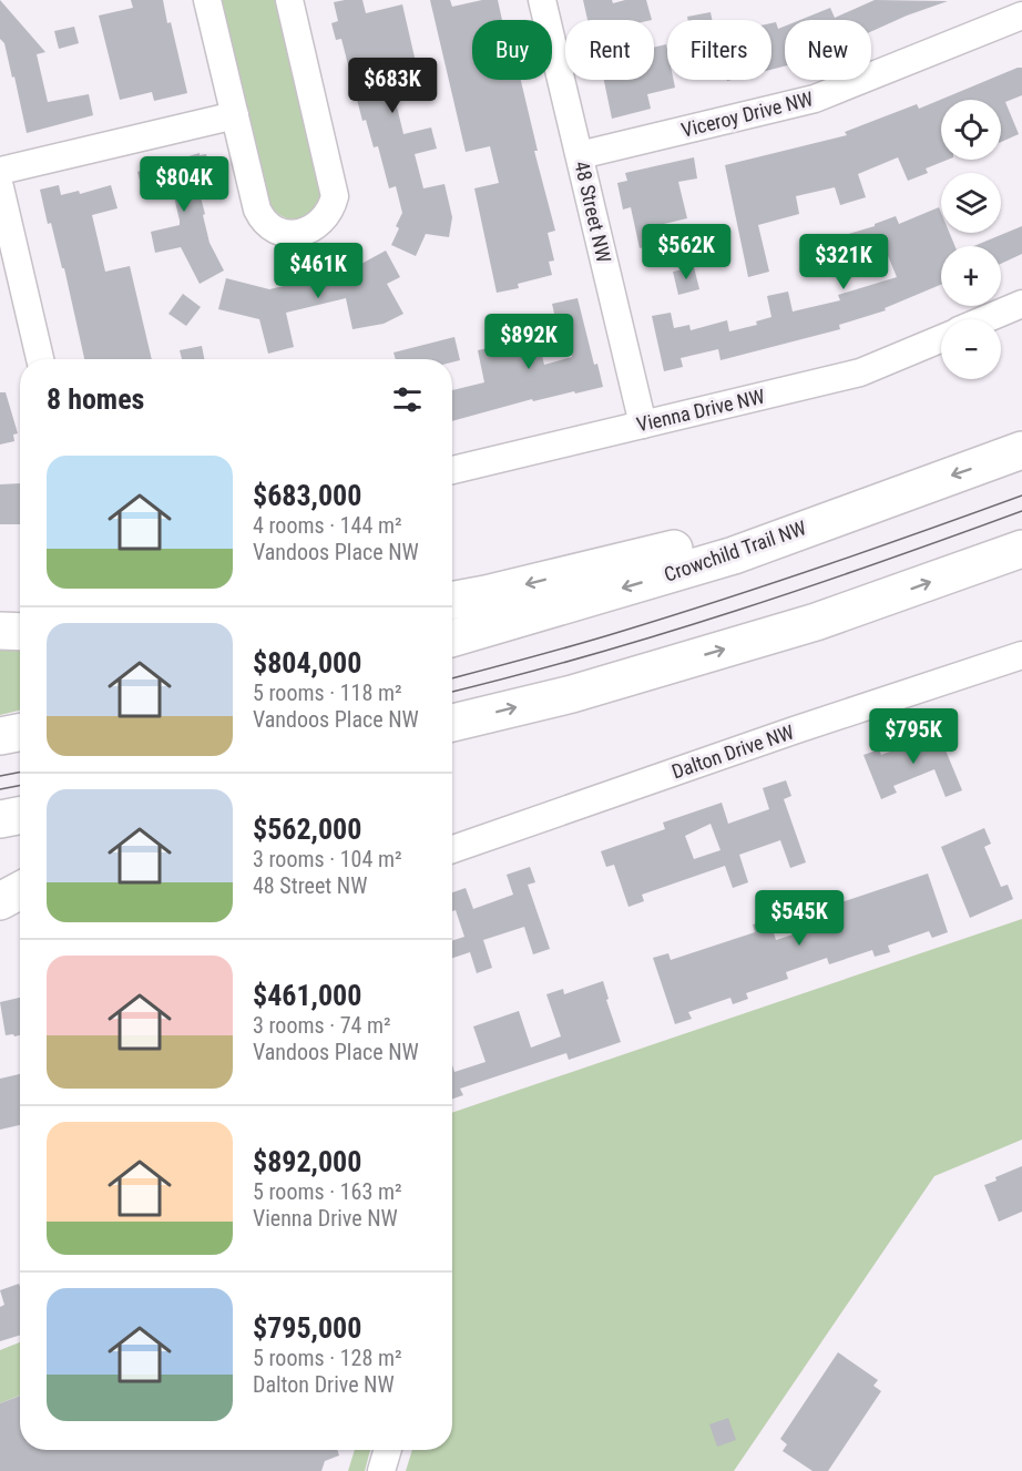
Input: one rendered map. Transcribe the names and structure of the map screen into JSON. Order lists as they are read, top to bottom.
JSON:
{
  "streets": {
    "highway": ["Crowchild Trail NW"],
    "street": [
      "Viceroy Drive NW",
      "48 Street NW",
      "Vienna Drive NW",
      "Dalton Drive NW"
    ]
  },
  "crossings": [
    ["Viceroy Drive NW", "48 Street NW"],
    ["48 Street NW", "Vienna Drive NW"]
  ],
  "page": {
    "chip": [
      "Buy",
      "Rent",
      "Filters",
      "New"
    ],
    "price": [
      "$683K",
      "$804K",
      "$562K",
      "$321K",
      "$461K",
      "$892K",
      "$795K",
      "$545K"
    ],
    "map_buttons": ["+", "−"],
    "heading": "8 homes",
    "list": [
      {
        "name": "$683,000",
        "note": "4 rooms · 144 m² · Vandoos Place NW"
      },
      {
        "name": "$804,000",
        "note": "5 rooms · 118 m² · Vandoos Place NW"
      },
      {
        "name": "$562,000",
        "note": "3 rooms · 104 m² · 48 Street NW"
      },
      {
        "name": "$461,000",
        "note": "3 rooms · 74 m² · Vandoos Place NW"
      },
      {
        "name": "$892,000",
        "note": "5 rooms · 163 m² · Vienna Drive NW"
      },
      {
        "name": "$795,000",
        "note": "5 rooms · 128 m² · Dalton Drive NW"
      }
    ]
  }
}
